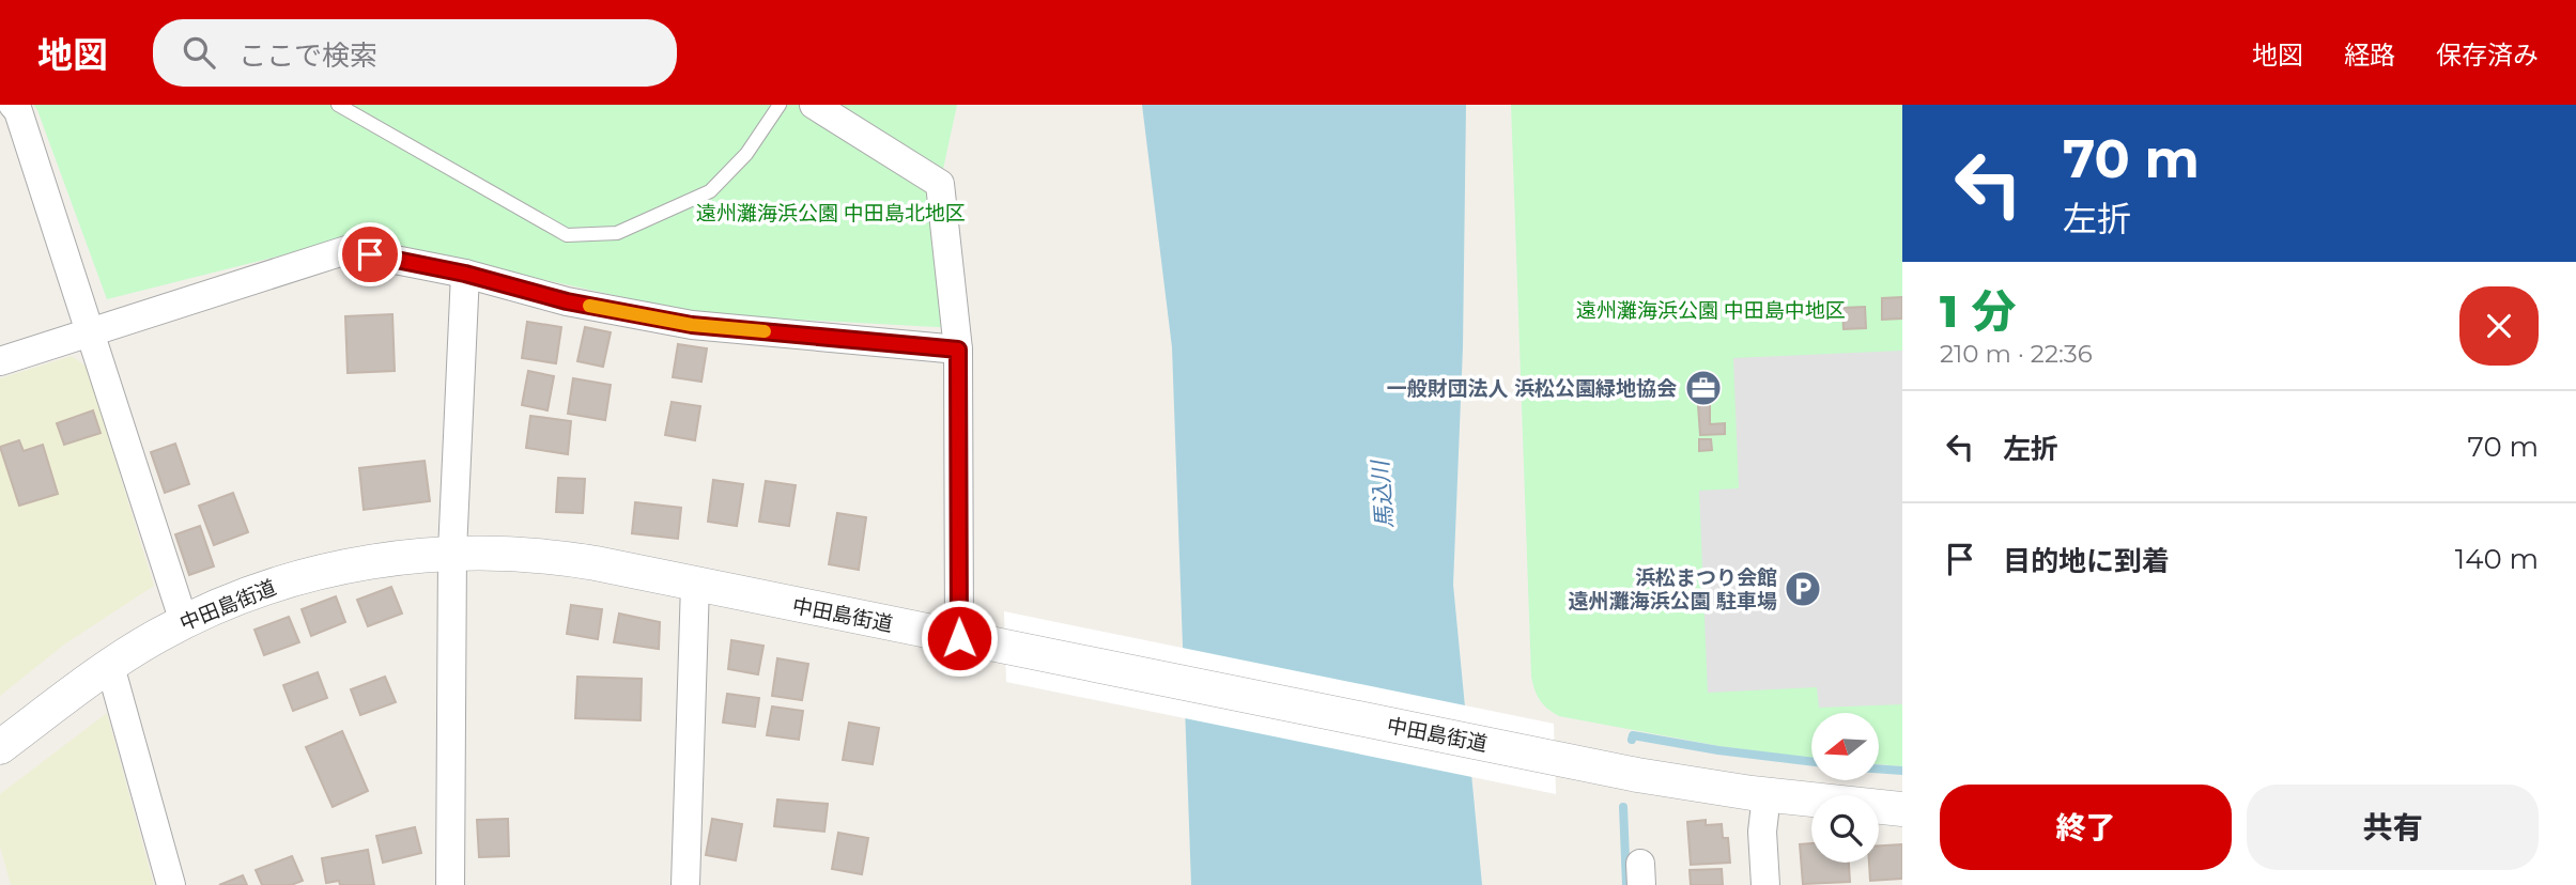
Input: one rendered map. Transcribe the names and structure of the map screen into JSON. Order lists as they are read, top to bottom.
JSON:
{
  "streets": {
    "street": ["中田島街道"]
  },
  "water": ["馬込川"],
  "parks": ["遠州灘海浜公園 中田島北地区", "遠州灘海浜公園 中田島中地区"],
  "places": {
    "office": ["一般財団法人 浜松公園緑地協会"],
    "parking": ["浜松まつり会館 遠州灘海浜公園 駐車場"]
  },
  "north": "left",
  "page": {
    "header": "地図",
    "search": "ここで検索",
    "nav": ["地図", "経路", "保存済み"],
    "turn": ["70 m", "左折"],
    "heading": ["1 分", "210 m · 22:36"],
    "list": [
      {
        "name": "左折",
        "value": "70 m"
      },
      {
        "name": "目的地に到着",
        "value": "140 m"
      }
    ],
    "buttons": ["終了", "共有"]
  }
}
